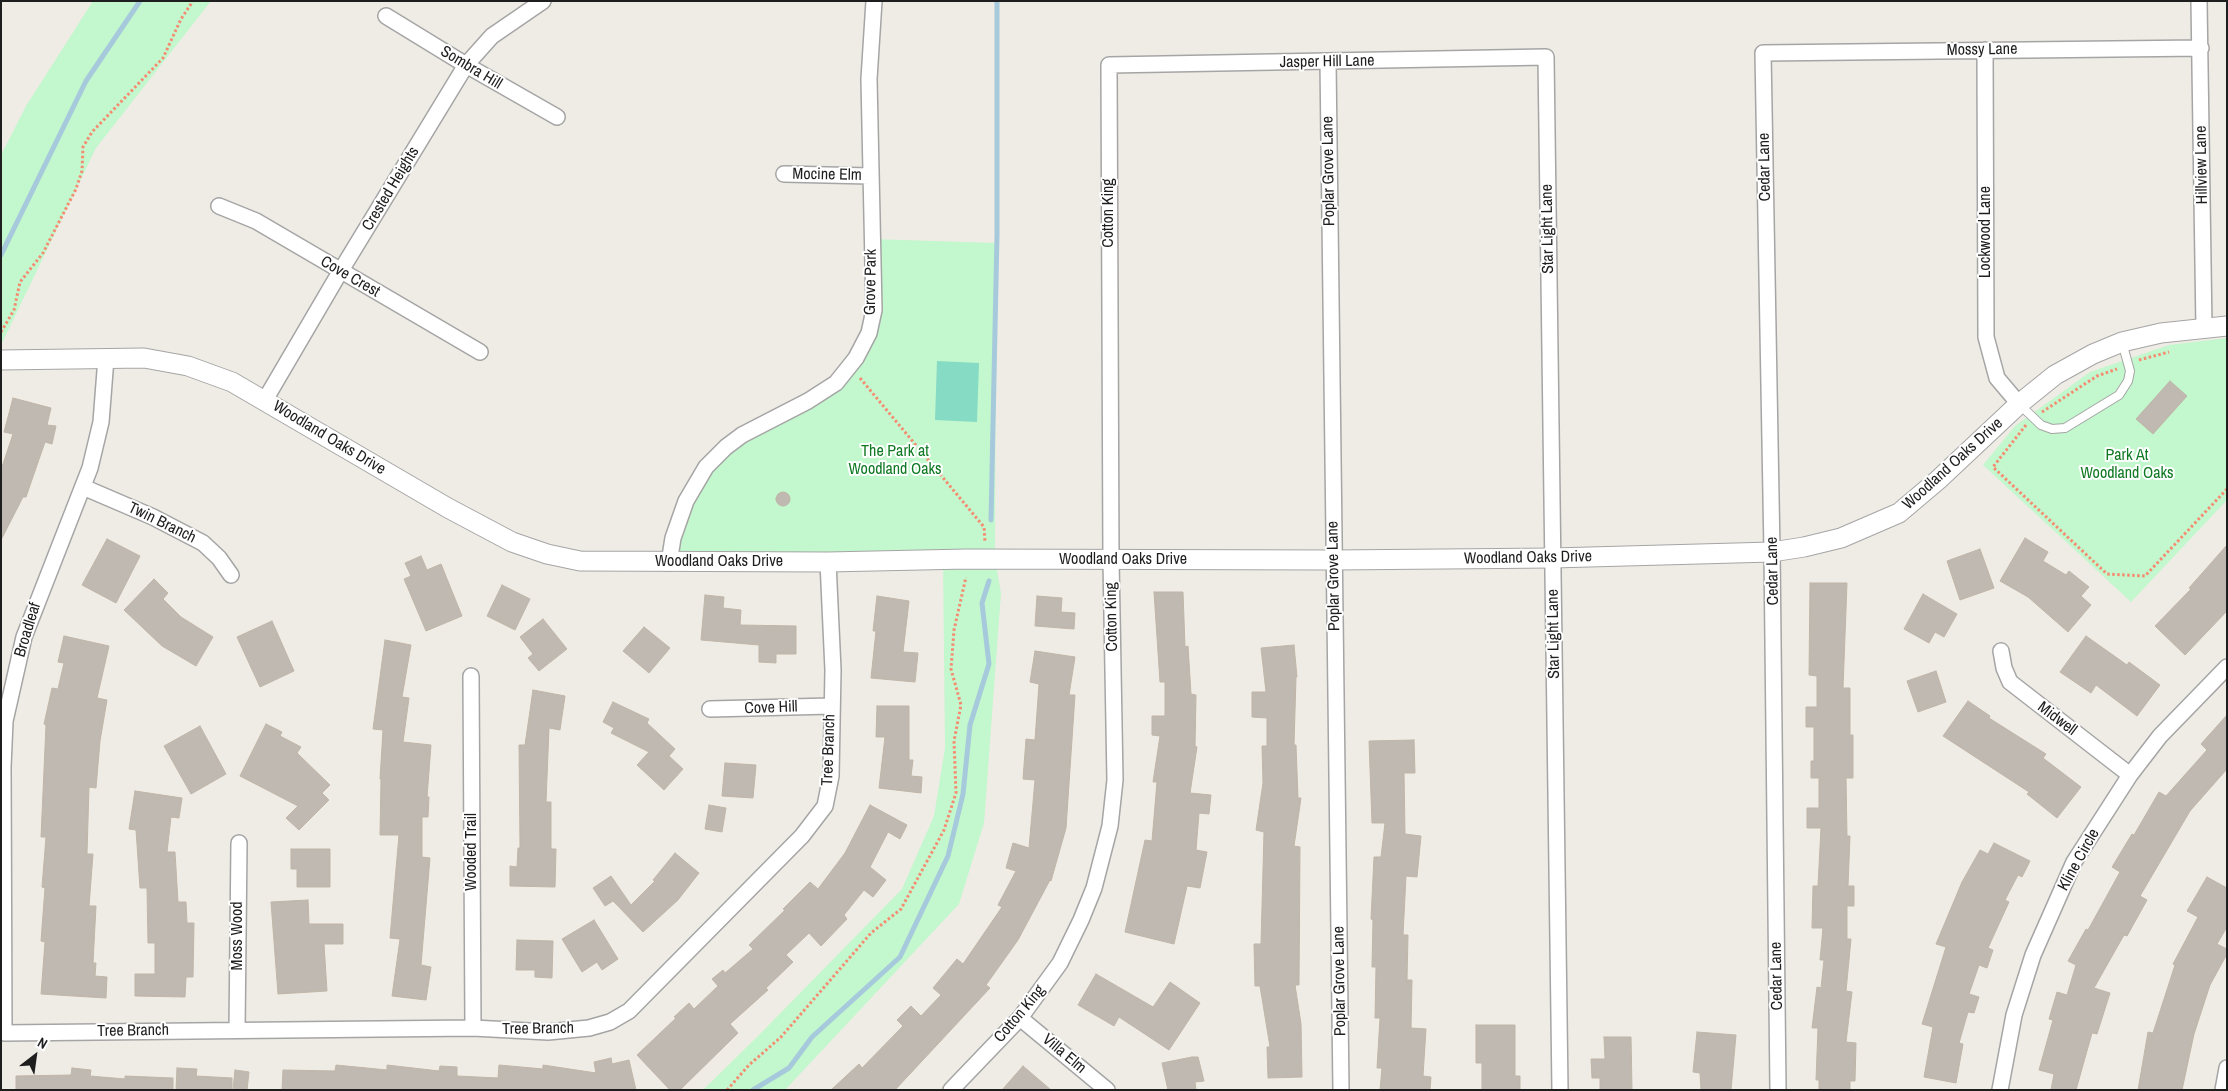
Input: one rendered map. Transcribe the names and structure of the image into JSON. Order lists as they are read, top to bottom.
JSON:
{
  "streets": {
    "street": [
      "Mossy Lane",
      "Jasper Hill Lane",
      "Sombra Hill",
      "Hillview Lane",
      "Cedar Lane",
      "Poplar Grove Lane",
      "Mocine Elm",
      "Crested Heights",
      "Cotton King",
      "Star Light Lane",
      "Lockwood Lane",
      "Cove Crest",
      "Grove Park",
      "Woodland Oaks Drive",
      "Twin Branch",
      "Broadleaf",
      "Cove Hill",
      "Midwell",
      "Tree Branch",
      "Wooded Trail",
      "Kline Circle",
      "Moss Wood",
      "Villa Elm"
    ]
  },
  "crossings": [
    ["Mossy Lane", "Hillview Lane"],
    ["Mossy Lane", "Cedar Lane"],
    ["Mossy Lane", "Lockwood Lane"],
    ["Jasper Hill Lane", "Poplar Grove Lane"],
    ["Jasper Hill Lane", "Cotton King"],
    ["Jasper Hill Lane", "Star Light Lane"],
    ["Sombra Hill", "Crested Heights"],
    ["Hillview Lane", "Woodland Oaks Drive"],
    ["Cedar Lane", "Woodland Oaks Drive"],
    ["Poplar Grove Lane", "Woodland Oaks Drive"],
    ["Mocine Elm", "Grove Park"],
    ["Crested Heights", "Cove Crest"],
    ["Crested Heights", "Woodland Oaks Drive"],
    ["Cotton King", "Woodland Oaks Drive"],
    ["Cotton King", "Villa Elm"],
    ["Star Light Lane", "Woodland Oaks Drive"],
    ["Lockwood Lane", "Woodland Oaks Drive"],
    ["Grove Park", "Woodland Oaks Drive"],
    ["Woodland Oaks Drive", "Broadleaf"],
    ["Woodland Oaks Drive", "Tree Branch"],
    ["Twin Branch", "Broadleaf"],
    ["Broadleaf", "Tree Branch"],
    ["Cove Hill", "Tree Branch"],
    ["Midwell", "Kline Circle"],
    ["Tree Branch", "Wooded Trail"],
    ["Tree Branch", "Moss Wood"]
  ],
  "parks": ["The Park at Woodland Oaks", "Park At Woodland Oaks"],
  "north": "top right"
}
